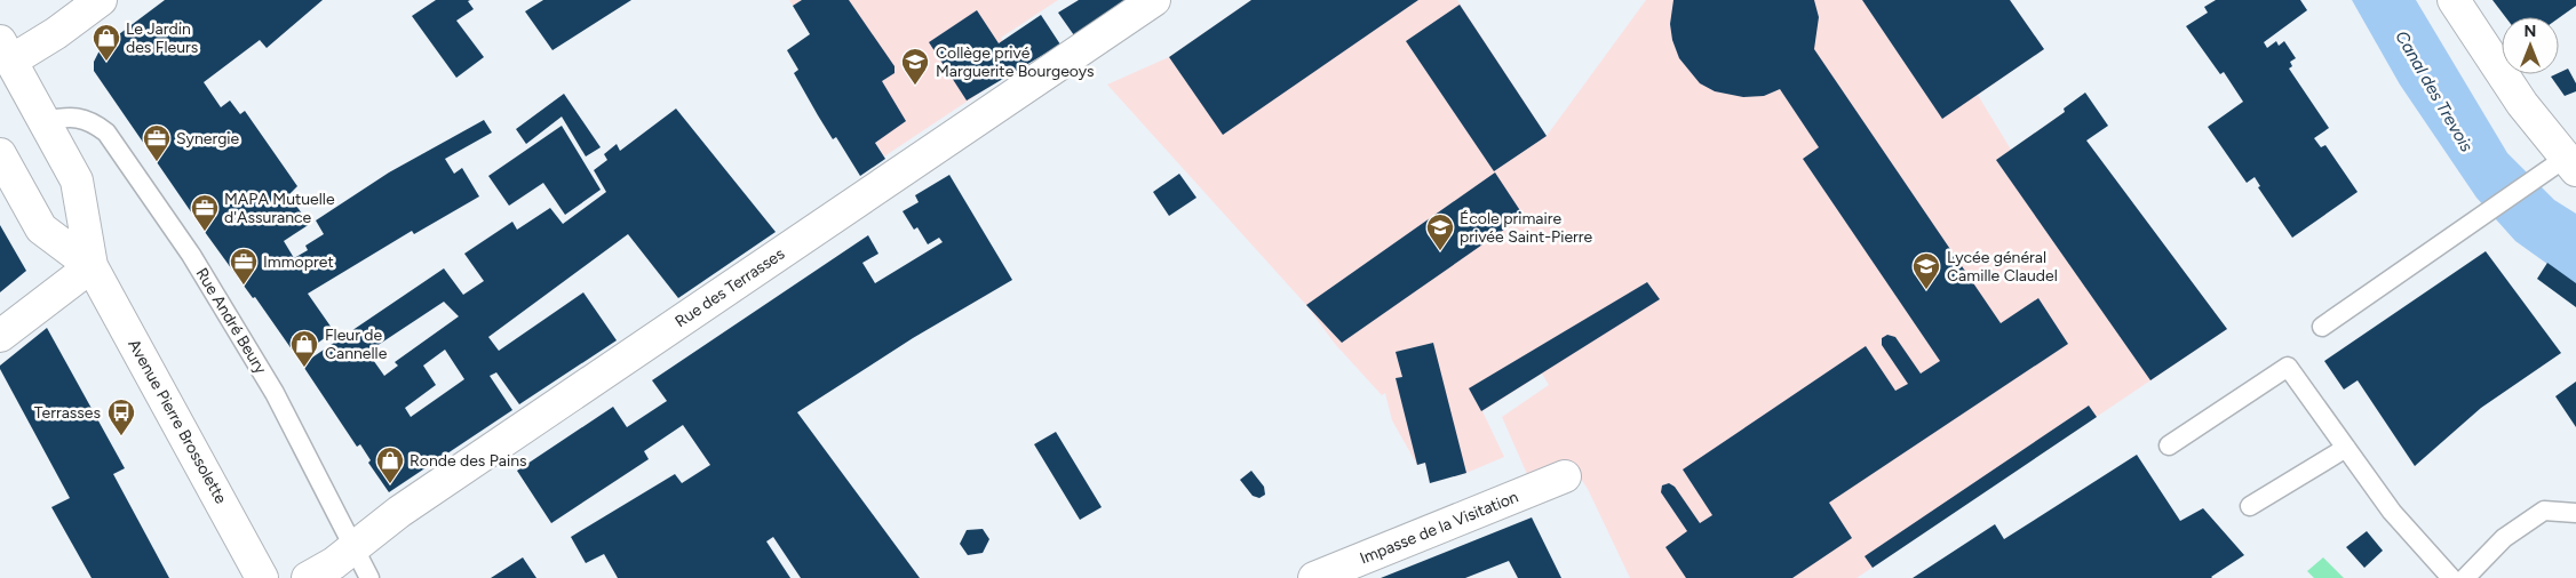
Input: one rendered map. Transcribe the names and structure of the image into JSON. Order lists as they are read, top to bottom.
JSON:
{
  "streets": {
    "street": ["Rue des Terrasses", "Avenue Pierre Brossolette", "Impasse de la Visitation"],
    "lane": ["Rue André Beury"]
  },
  "crossings": [
    ["Rue des Terrasses", "Rue André Beury"],
    ["Rue André Beury", "Avenue Pierre Brossolette"]
  ],
  "water": ["Canal des Trevois"],
  "places": {
    "shop": ["Le Jardin des Fleurs", "Fleur de Cannelle", "Ronde des Pains"],
    "school or university": ["Collège privé Marguerite Bourgeoys", "École primaire privée Saint-Pierre", "Lycée général Camille Claudel"],
    "office": ["Synergie", "MAPA Mutuelle d'Assurance", "Immopret"],
    "bus stop": ["Terrasses"]
  },
  "north": "top"
}
